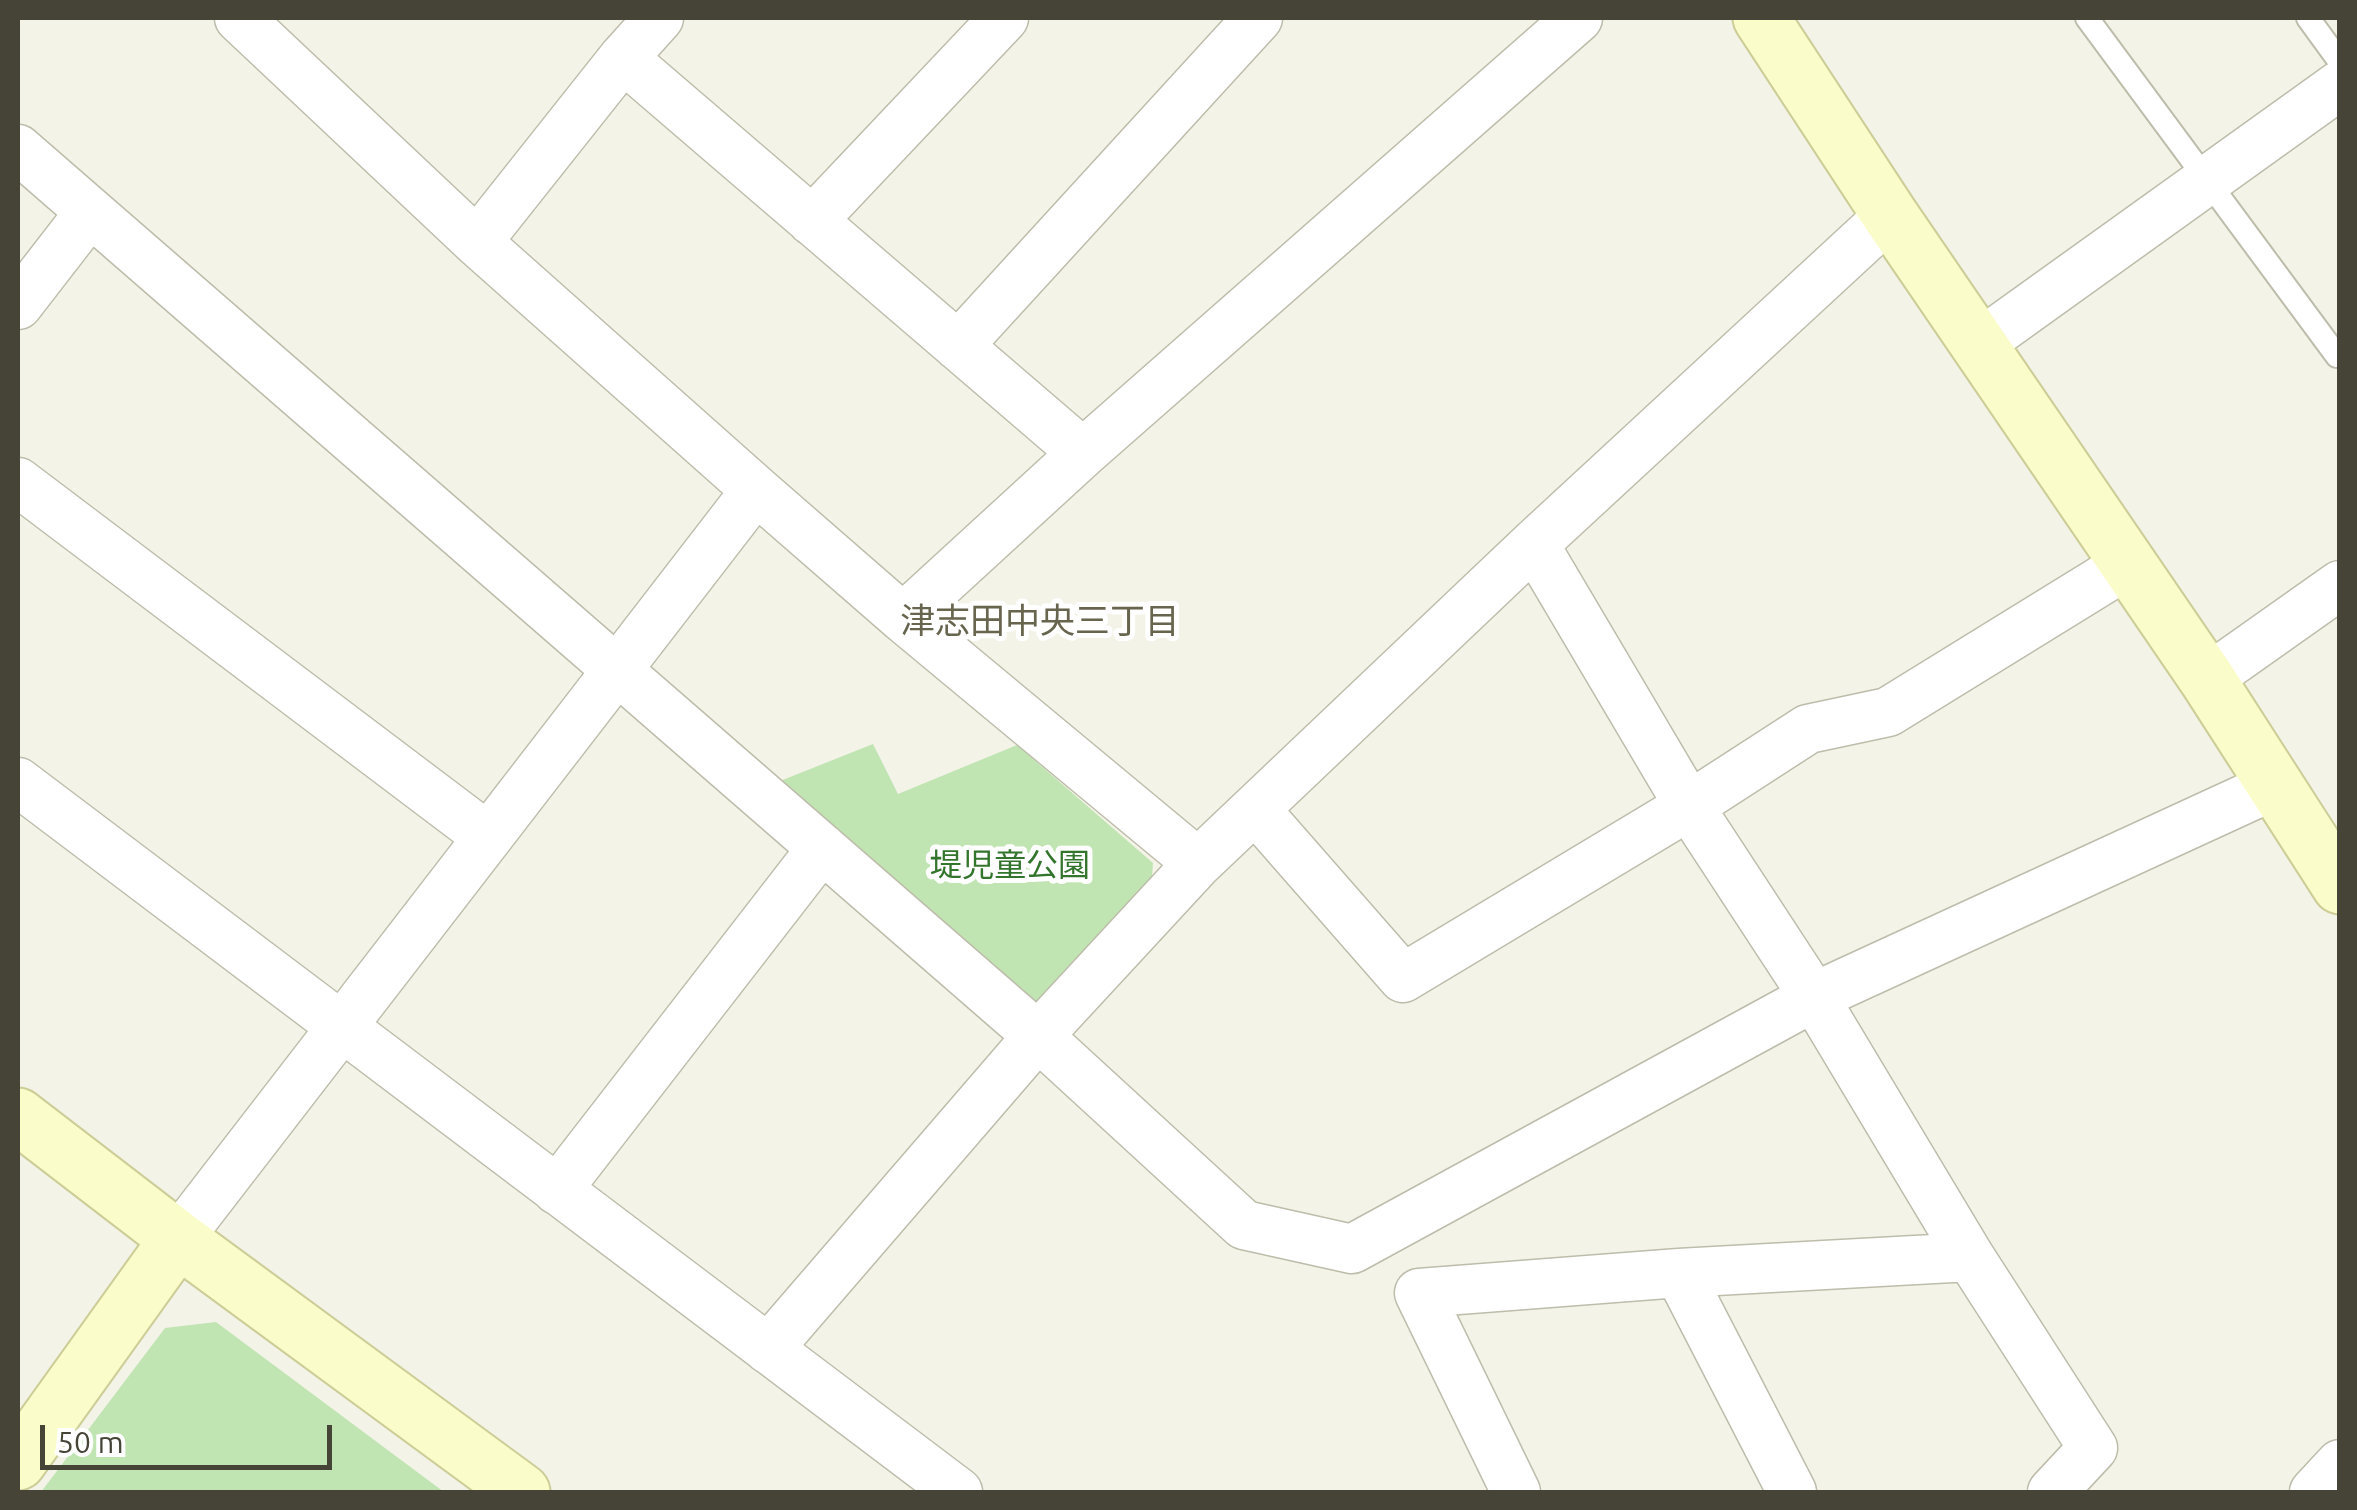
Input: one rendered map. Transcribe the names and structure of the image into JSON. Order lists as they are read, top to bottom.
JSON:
{
  "districts": ["津志田中央三丁目"],
  "parks": ["堤児童公園"],
  "scale_bar": "50 m"
}
